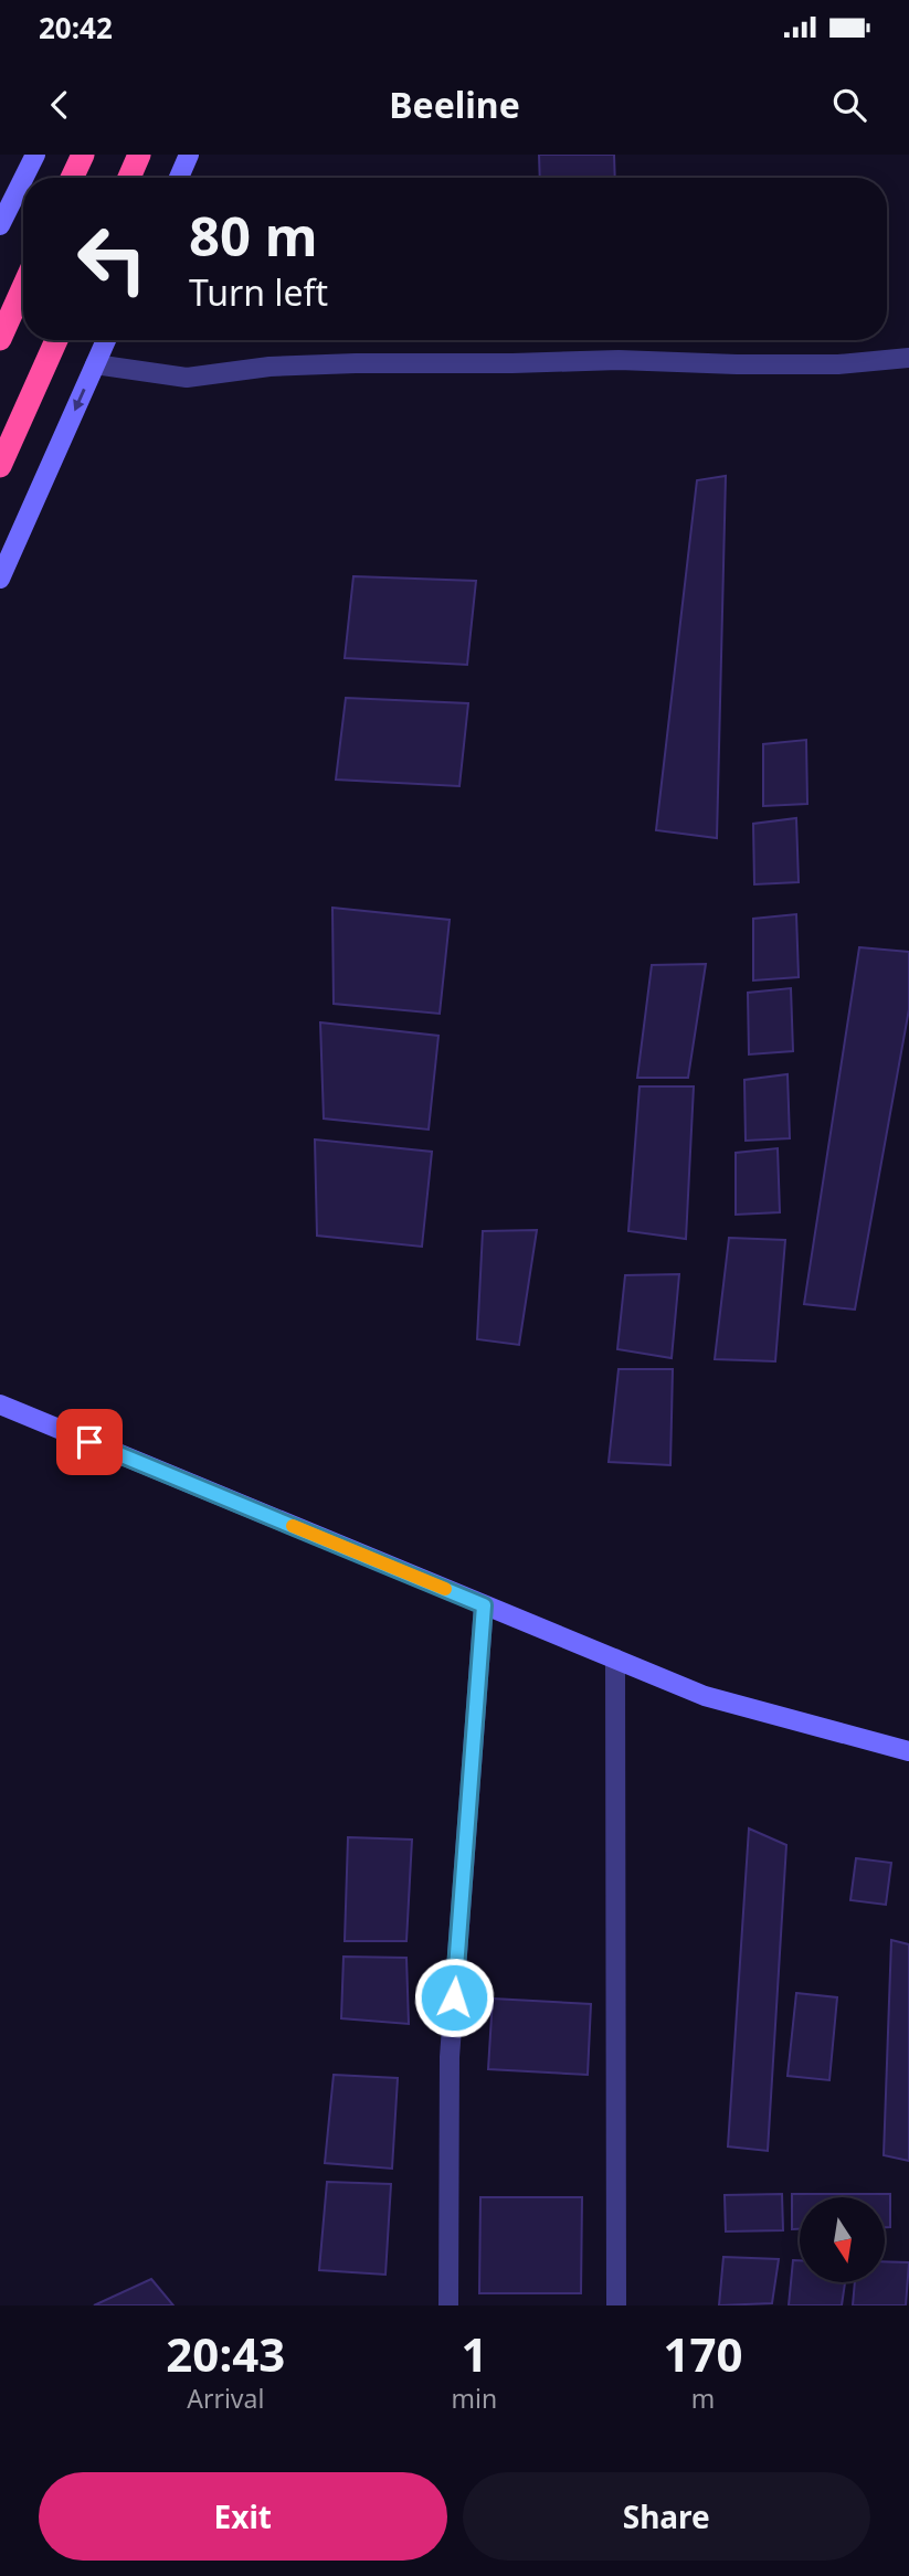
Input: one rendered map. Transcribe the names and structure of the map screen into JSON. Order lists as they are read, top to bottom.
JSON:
{
  "north": "bottom",
  "page": {
    "status": "20:42",
    "header": "Beeline",
    "turn": ["80 m", "Turn left"],
    "eta": [
      "20:43",
      "Arrival",
      "1",
      "min",
      "170",
      "m"
    ],
    "buttons": ["Exit", "Share"]
  }
}
